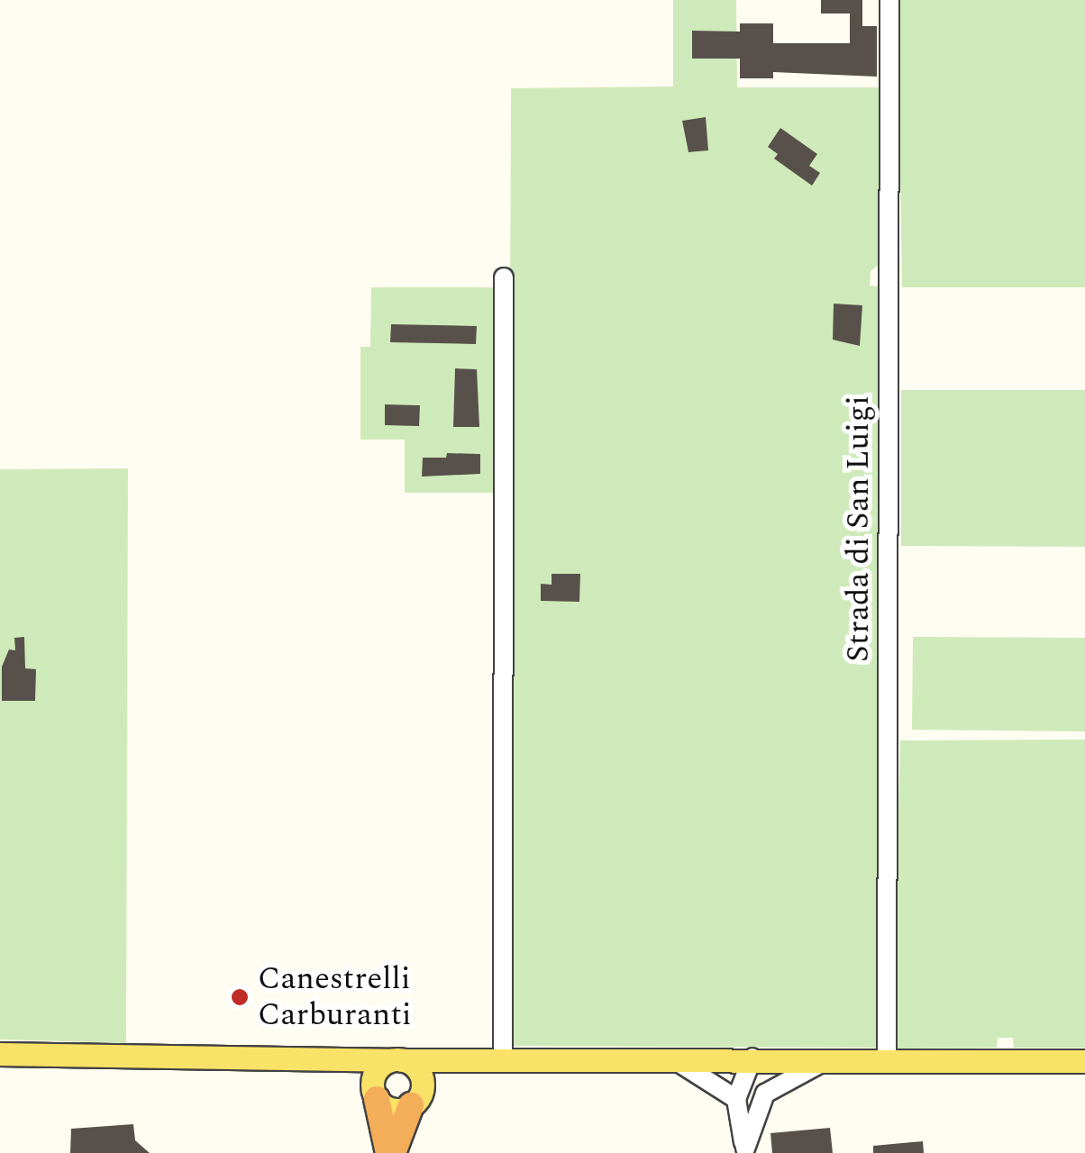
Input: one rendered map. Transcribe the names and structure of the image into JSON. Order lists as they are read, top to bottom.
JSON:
{
  "streets": {
    "street": ["Strada di San Luigi"]
  },
  "places": ["Canestrelli Carburanti"]
}
